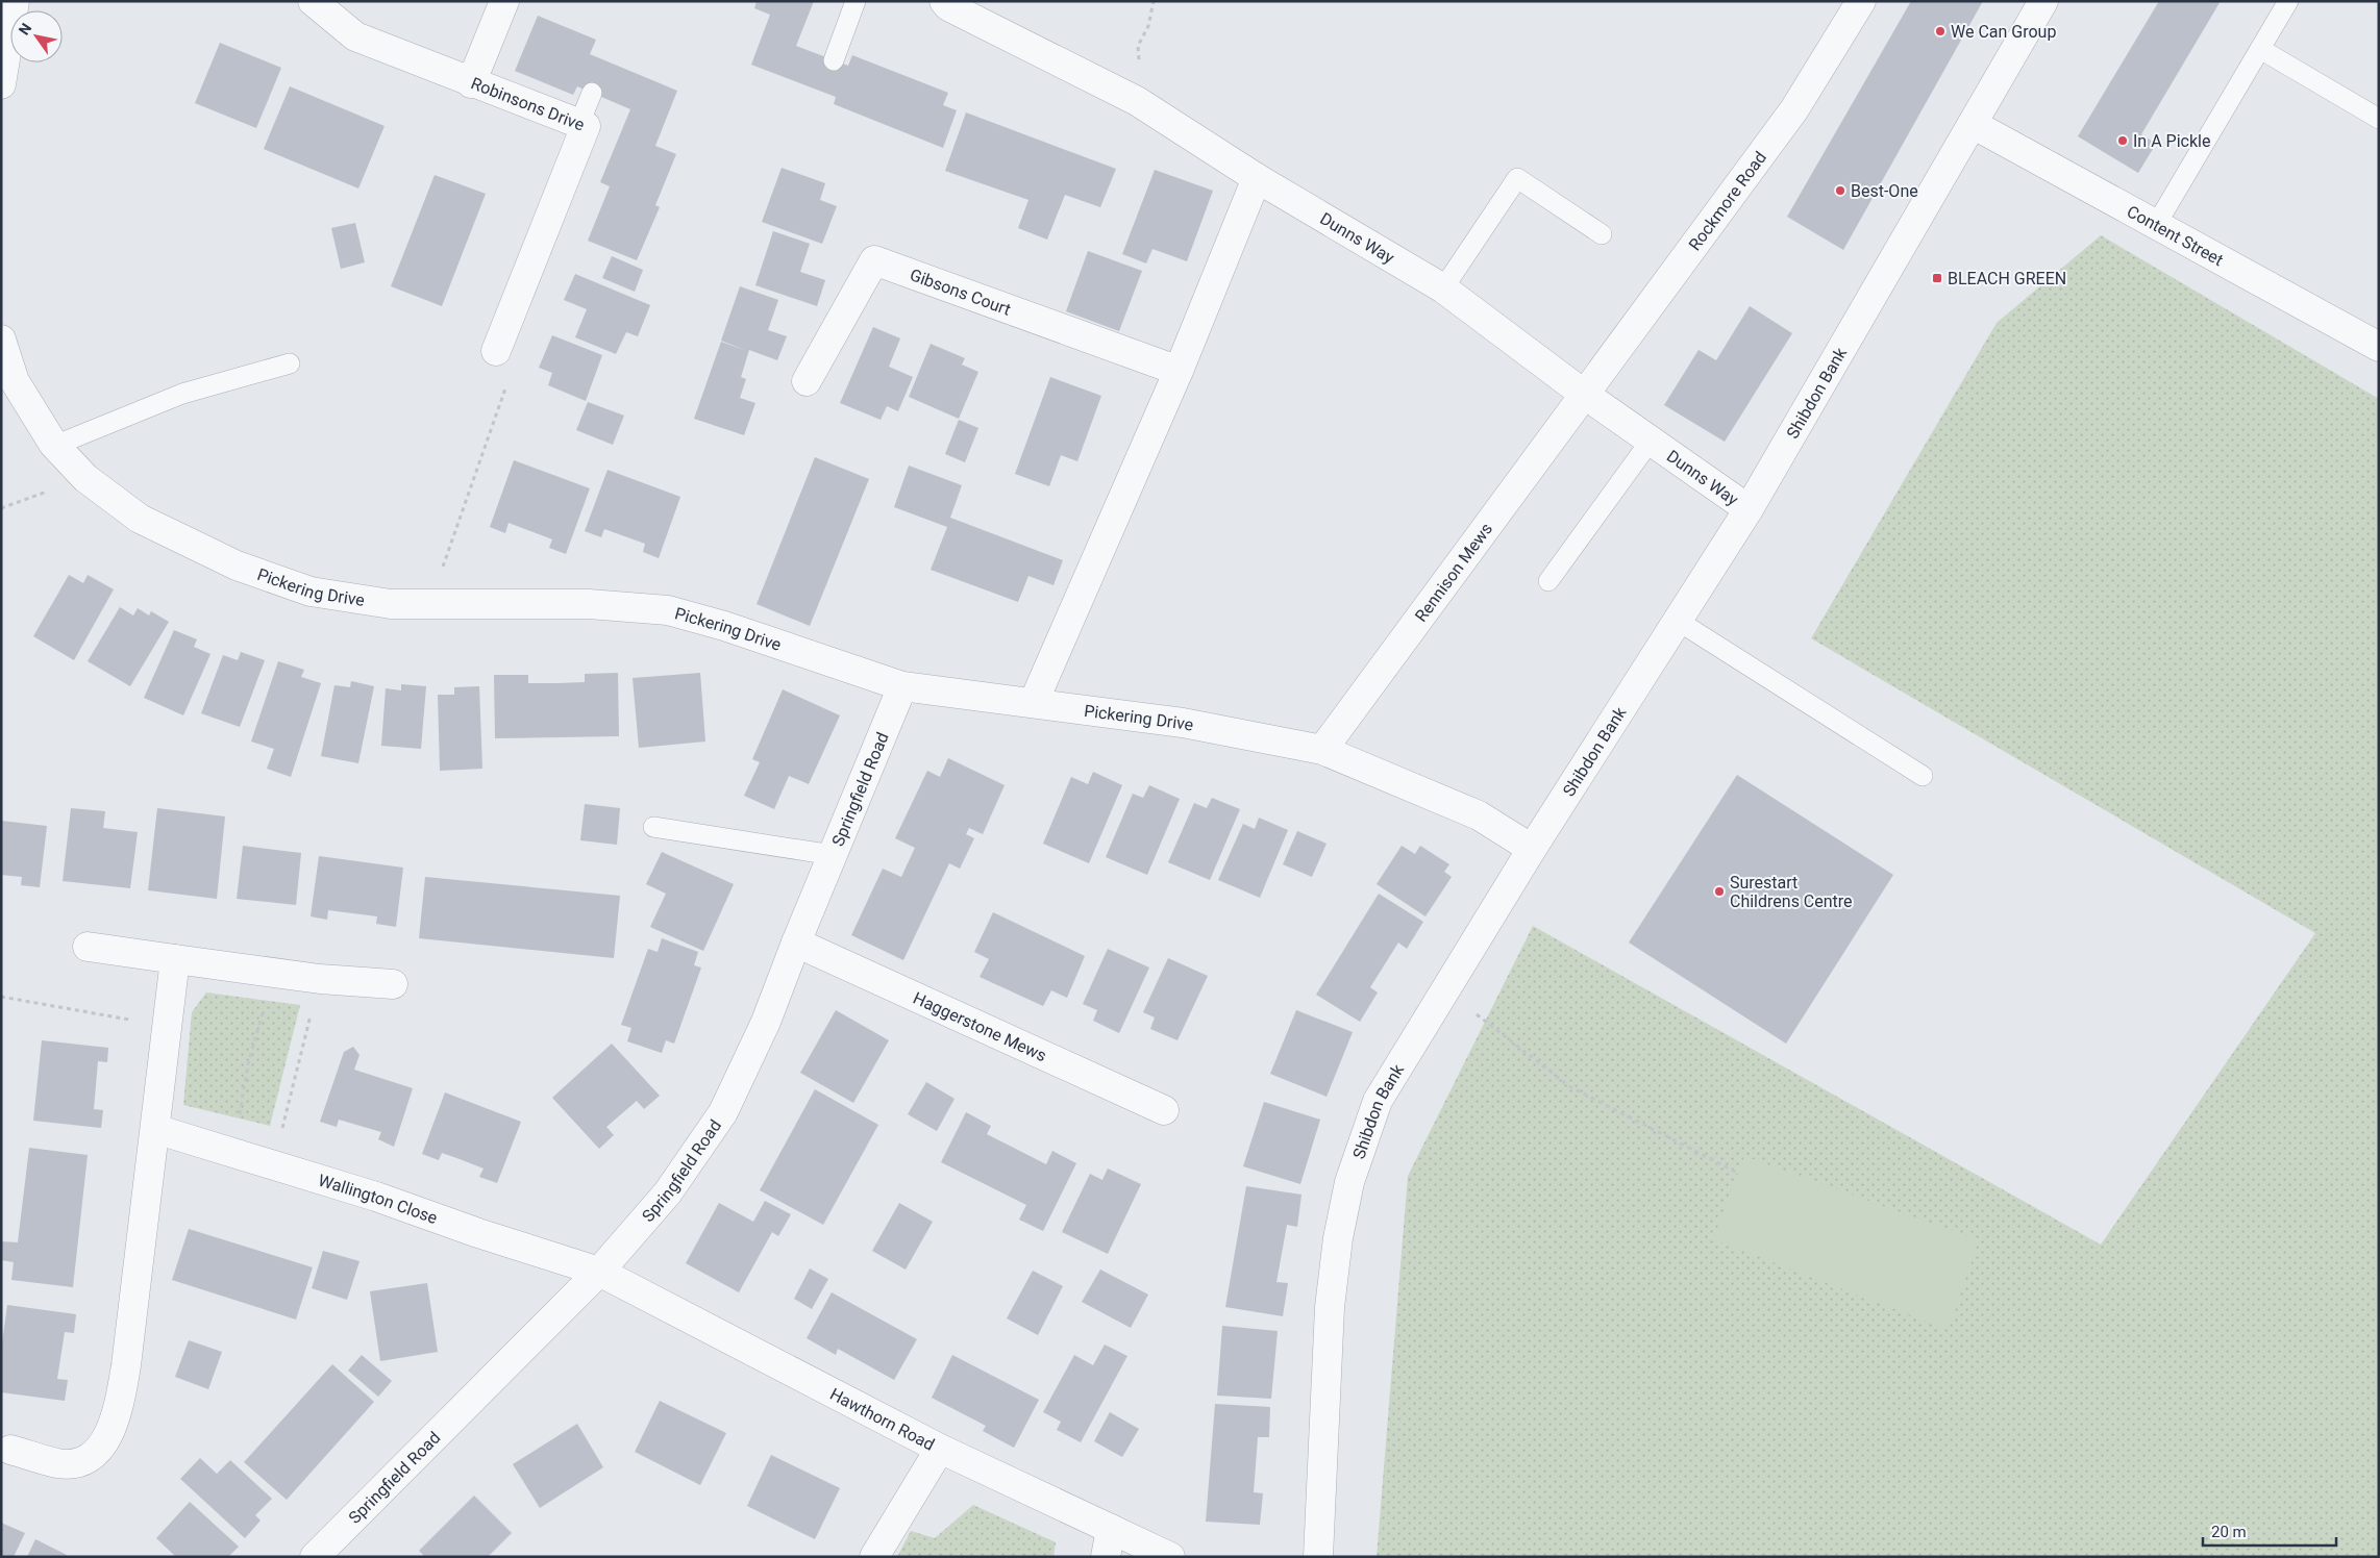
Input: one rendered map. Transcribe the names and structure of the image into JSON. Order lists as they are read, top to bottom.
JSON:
{
  "streets": {
    "street": [
      "Robinsons Drive",
      "Rockmore Road",
      "Content Street",
      "Dunns Way",
      "Gibsons Court",
      "Shibdon Bank",
      "Rennison Mews",
      "Pickering Drive",
      "Springfield Road",
      "Haggerstone Mews",
      "Wallington Close",
      "Hawthorn Road"
    ]
  },
  "crossings": [
    ["Rockmore Road", "Dunns Way"],
    ["Rockmore Road", "Rennison Mews"],
    ["Content Street", "Shibdon Bank"],
    ["Dunns Way", "Shibdon Bank"],
    ["Dunns Way", "Rennison Mews"],
    ["Shibdon Bank", "Pickering Drive"],
    ["Rennison Mews", "Pickering Drive"],
    ["Pickering Drive", "Springfield Road"],
    ["Springfield Road", "Haggerstone Mews"],
    ["Springfield Road", "Wallington Close"],
    ["Springfield Road", "Hawthorn Road"],
    ["Wallington Close", "Hawthorn Road"]
  ],
  "places": {
    "other": [
      "We Can Group",
      "In A Pickle",
      "Best-One",
      "Surestart Childrens Centre"
    ],
    "transit": ["BLEACH GREEN"]
  },
  "scale_bar": "20 m",
  "north": "top left"
}
